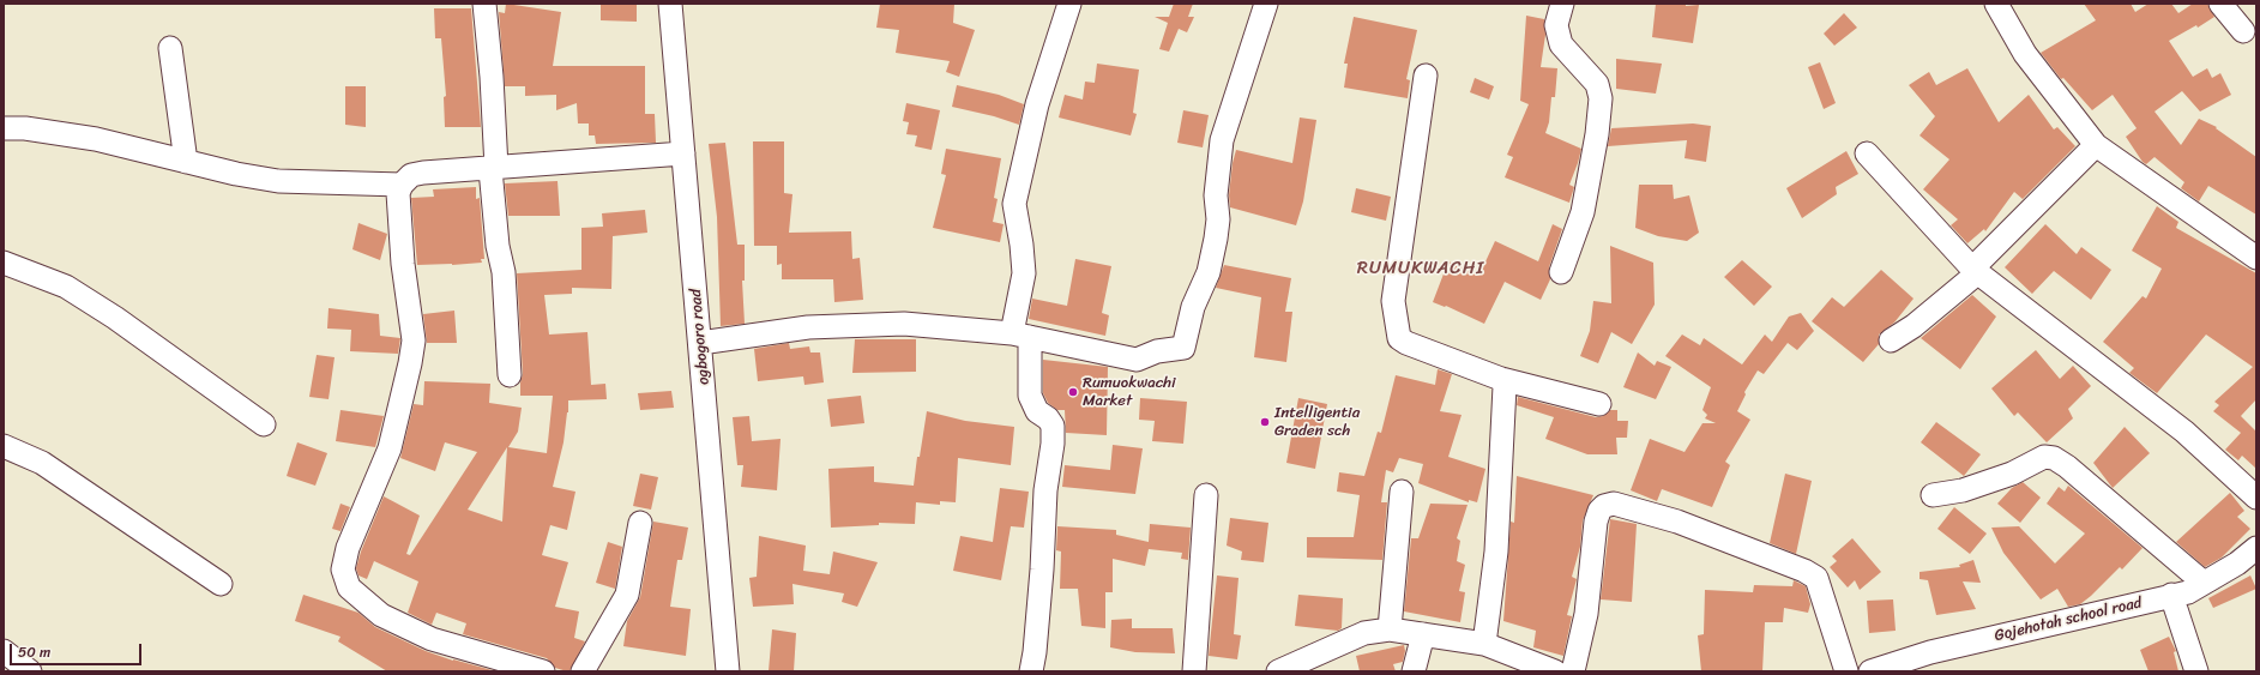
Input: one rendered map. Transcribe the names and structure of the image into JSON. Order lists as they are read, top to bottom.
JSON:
{
  "streets": {
    "street": ["ogbogoro road", "Gojehotah school road"]
  },
  "districts": ["RUMUKWACHI"],
  "places": ["Rumuokwachi Market", "Intelligentia Graden sch"],
  "scale_bar": "50 m"
}
